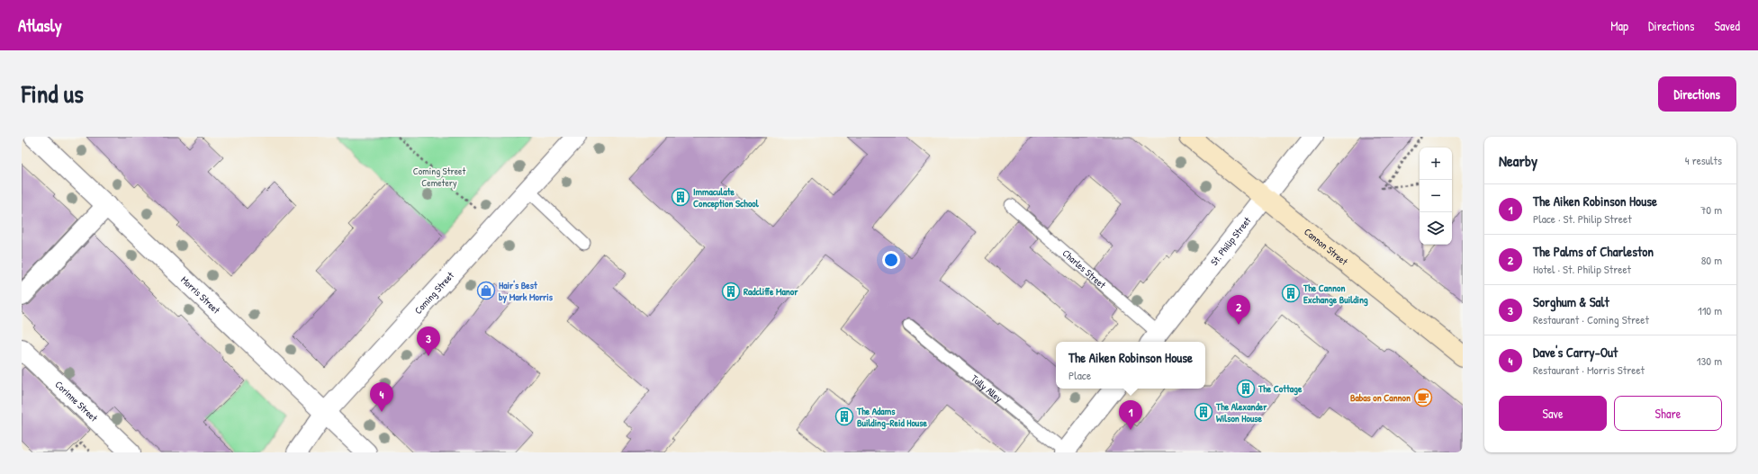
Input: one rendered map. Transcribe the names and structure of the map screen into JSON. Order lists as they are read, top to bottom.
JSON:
{
  "streets": {
    "main road": ["Cannon Street"],
    "street": [
      "St. Philip Street",
      "Coming Street",
      "Morris Street",
      "Corinne Street"
    ],
    "lane": ["Charles Street", "Tully Alley"]
  },
  "crossings": [
    ["St. Philip Street", "Cannon Street"],
    ["St. Philip Street", "Charles Street"],
    ["Coming Street", "Morris Street"]
  ],
  "parks": ["Coming Street Cemetery"],
  "places": {
    "building": [
      "Immaculate Conception School",
      "Radcliffe Manor",
      "The Cannon Exchange Building",
      "The Cottage",
      "The Alexander Wilson House",
      "The Adams Building–Reid House"
    ],
    "shop": ["Hair's Best by Mark Morris"],
    "cafe": ["Babas on Cannon"]
  },
  "page": {
    "header": "Atlasly",
    "nav": ["Map", "Directions", "Saved"],
    "title": "Find us",
    "buttons": [
      "Directions",
      ["Save", "Share"]
    ],
    "heading": ["Nearby", "4 results"],
    "map_buttons": ["+", "−"],
    "list": [
      {
        "mark": "1",
        "name": "The Aiken Robinson House",
        "note": "Place · St. Philip Street",
        "value": "70 m"
      },
      {
        "mark": "2",
        "name": "The Palms of Charleston",
        "note": "Hotel · St. Philip Street",
        "value": "80 m"
      },
      {
        "mark": "3",
        "name": "Sorghum & Salt",
        "note": "Restaurant · Coming Street",
        "value": "110 m"
      },
      {
        "mark": "4",
        "name": "Dave's Carry-Out",
        "note": "Restaurant · Morris Street",
        "value": "130 m"
      }
    ],
    "pins": [
      "2",
      "3",
      "4",
      "1"
    ],
    "popup": ["The Aiken Robinson House", "Place"]
  }
}
